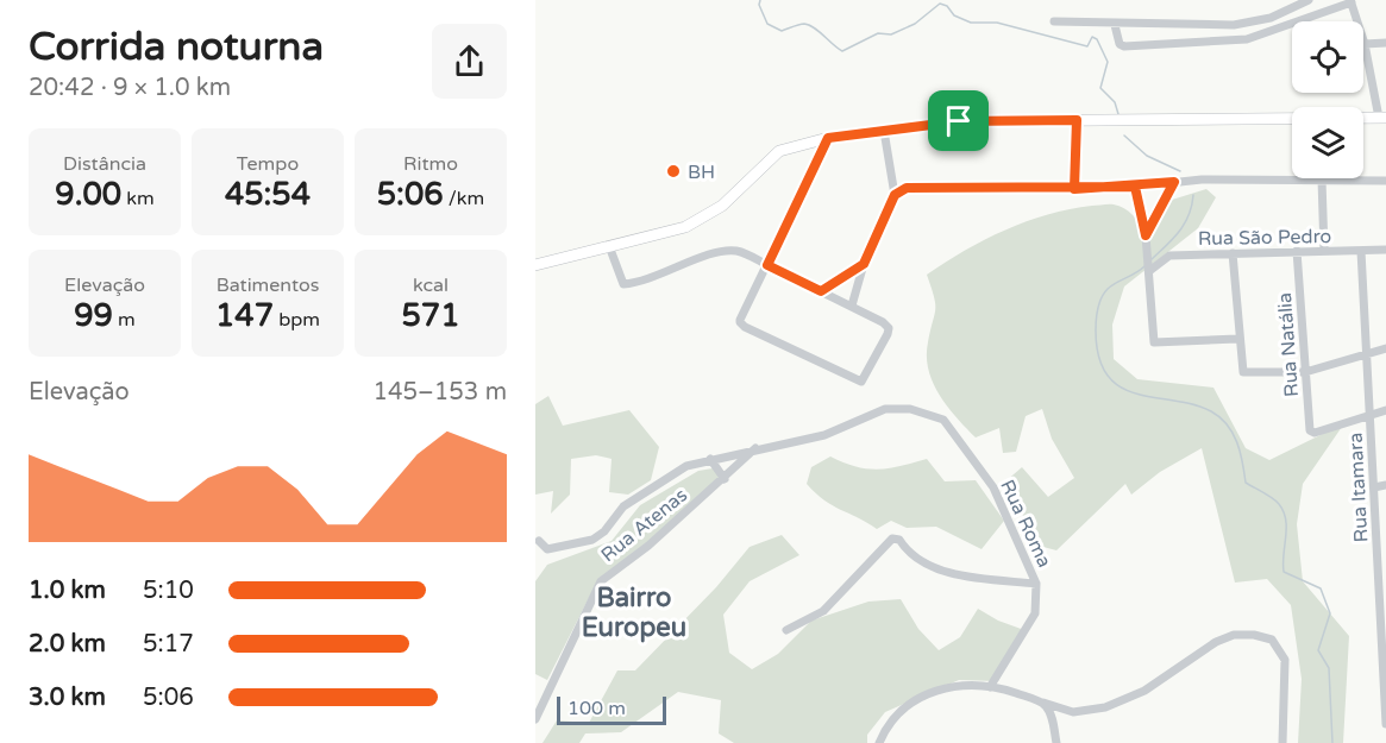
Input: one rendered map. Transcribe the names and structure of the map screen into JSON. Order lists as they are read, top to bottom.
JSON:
{
  "streets": {
    "street": [
      "Rua São Pedro",
      "Rua Natália",
      "Rua Itamara",
      "Rua Roma",
      "Rua Atenas"
    ]
  },
  "crossings": [
    ["Rua São Pedro", "Rua Natália"],
    ["Rua São Pedro", "Rua Itamara"],
    ["Rua Natália", "Rua Itamara"],
    ["Rua Roma", "Rua Atenas"]
  ],
  "districts": ["Bairro Europeu"],
  "places": ["BH"],
  "scale_bar": "100 m",
  "page": {
    "heading": ["Corrida noturna", "20:42 · 9 × 1.0 km"],
    "stats": [
      ["Distância", "9.00 km"],
      ["Tempo", "45:54"],
      ["Ritmo", "5:06 /km"],
      ["Elevação", "99 m"],
      ["Batimentos", "147 bpm"],
      ["kcal", "571"]
    ],
    "chart": ["Elevação", "145–153 m"],
    "list": [
      {
        "name": "1.0 km",
        "note": "5:10"
      },
      {
        "name": "2.0 km",
        "note": "5:17"
      },
      {
        "name": "3.0 km",
        "note": "5:06"
      }
    ],
    "scale": "100 m"
  }
}
